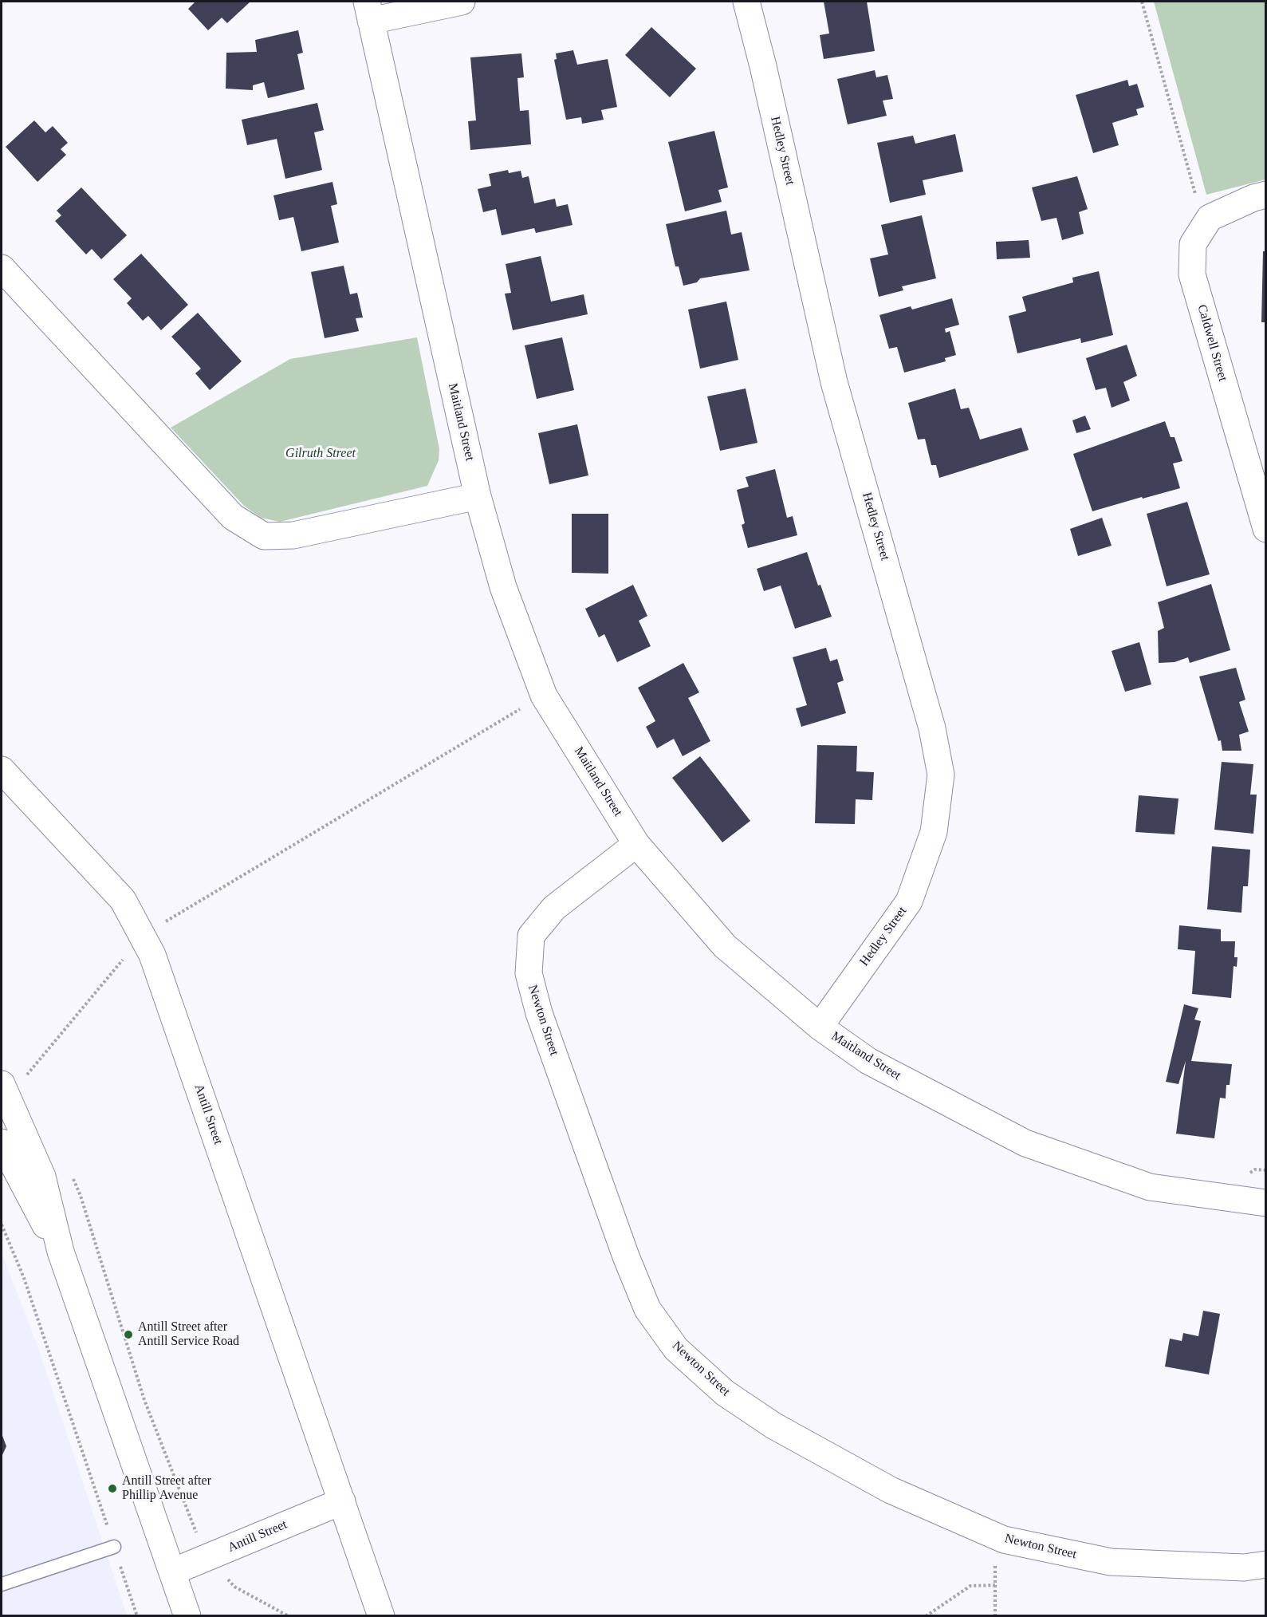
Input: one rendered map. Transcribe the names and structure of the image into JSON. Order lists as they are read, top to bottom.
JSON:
{
  "streets": {
    "street": [
      "Hedley Street",
      "Caldwell Street",
      "Maitland Street",
      "Newton Street",
      "Antill Street"
    ]
  },
  "crossings": [
    ["Hedley Street", "Maitland Street"],
    ["Maitland Street", "Newton Street"]
  ],
  "parks": ["Gilruth Street"],
  "places": ["Antill Street after Antill Service Road", "Antill Street after Phillip Avenue"]
}
